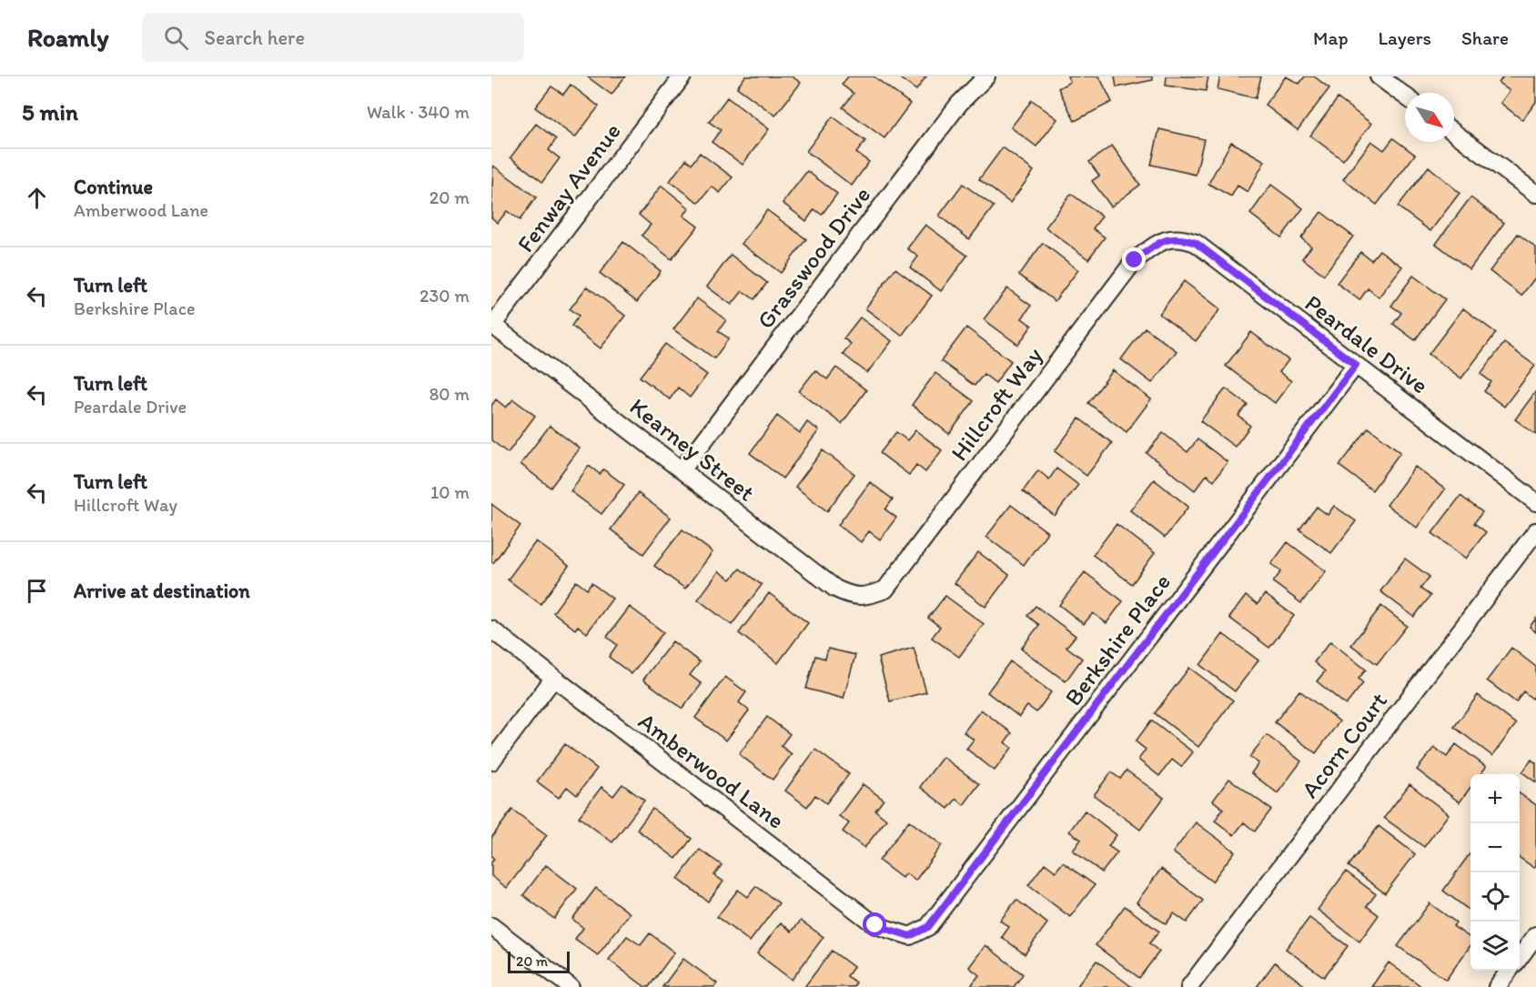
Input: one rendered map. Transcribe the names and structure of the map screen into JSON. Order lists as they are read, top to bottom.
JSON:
{
  "streets": {
    "street": [
      "Fenway Avenue",
      "Grasswood Drive",
      "Peardale Drive",
      "Hillcroft Way",
      "Kearney Street",
      "Berkshire Place",
      "Acorn Court",
      "Amberwood Lane"
    ]
  },
  "crossings": [
    ["Fenway Avenue", "Kearney Street"],
    ["Grasswood Drive", "Kearney Street"],
    ["Peardale Drive", "Hillcroft Way"],
    ["Peardale Drive", "Berkshire Place"],
    ["Hillcroft Way", "Kearney Street"],
    ["Berkshire Place", "Amberwood Lane"]
  ],
  "scale_bar": "20 m",
  "north": "bottom right",
  "page": {
    "header": "Roamly",
    "search": "Search here",
    "nav": ["Map", "Layers", "Share"],
    "heading": ["5 min", "Walk · 340 m"],
    "list": [
      ["Continue", "Amberwood Lane", "20 m"],
      ["Turn left", "Berkshire Place", "230 m"],
      ["Turn left", "Peardale Drive", "80 m"],
      ["Turn left", "Hillcroft Way", "10 m"],
      "Arrive at destination"
    ],
    "map_buttons": ["+", "−"],
    "scale": "20 m"
  }
}
